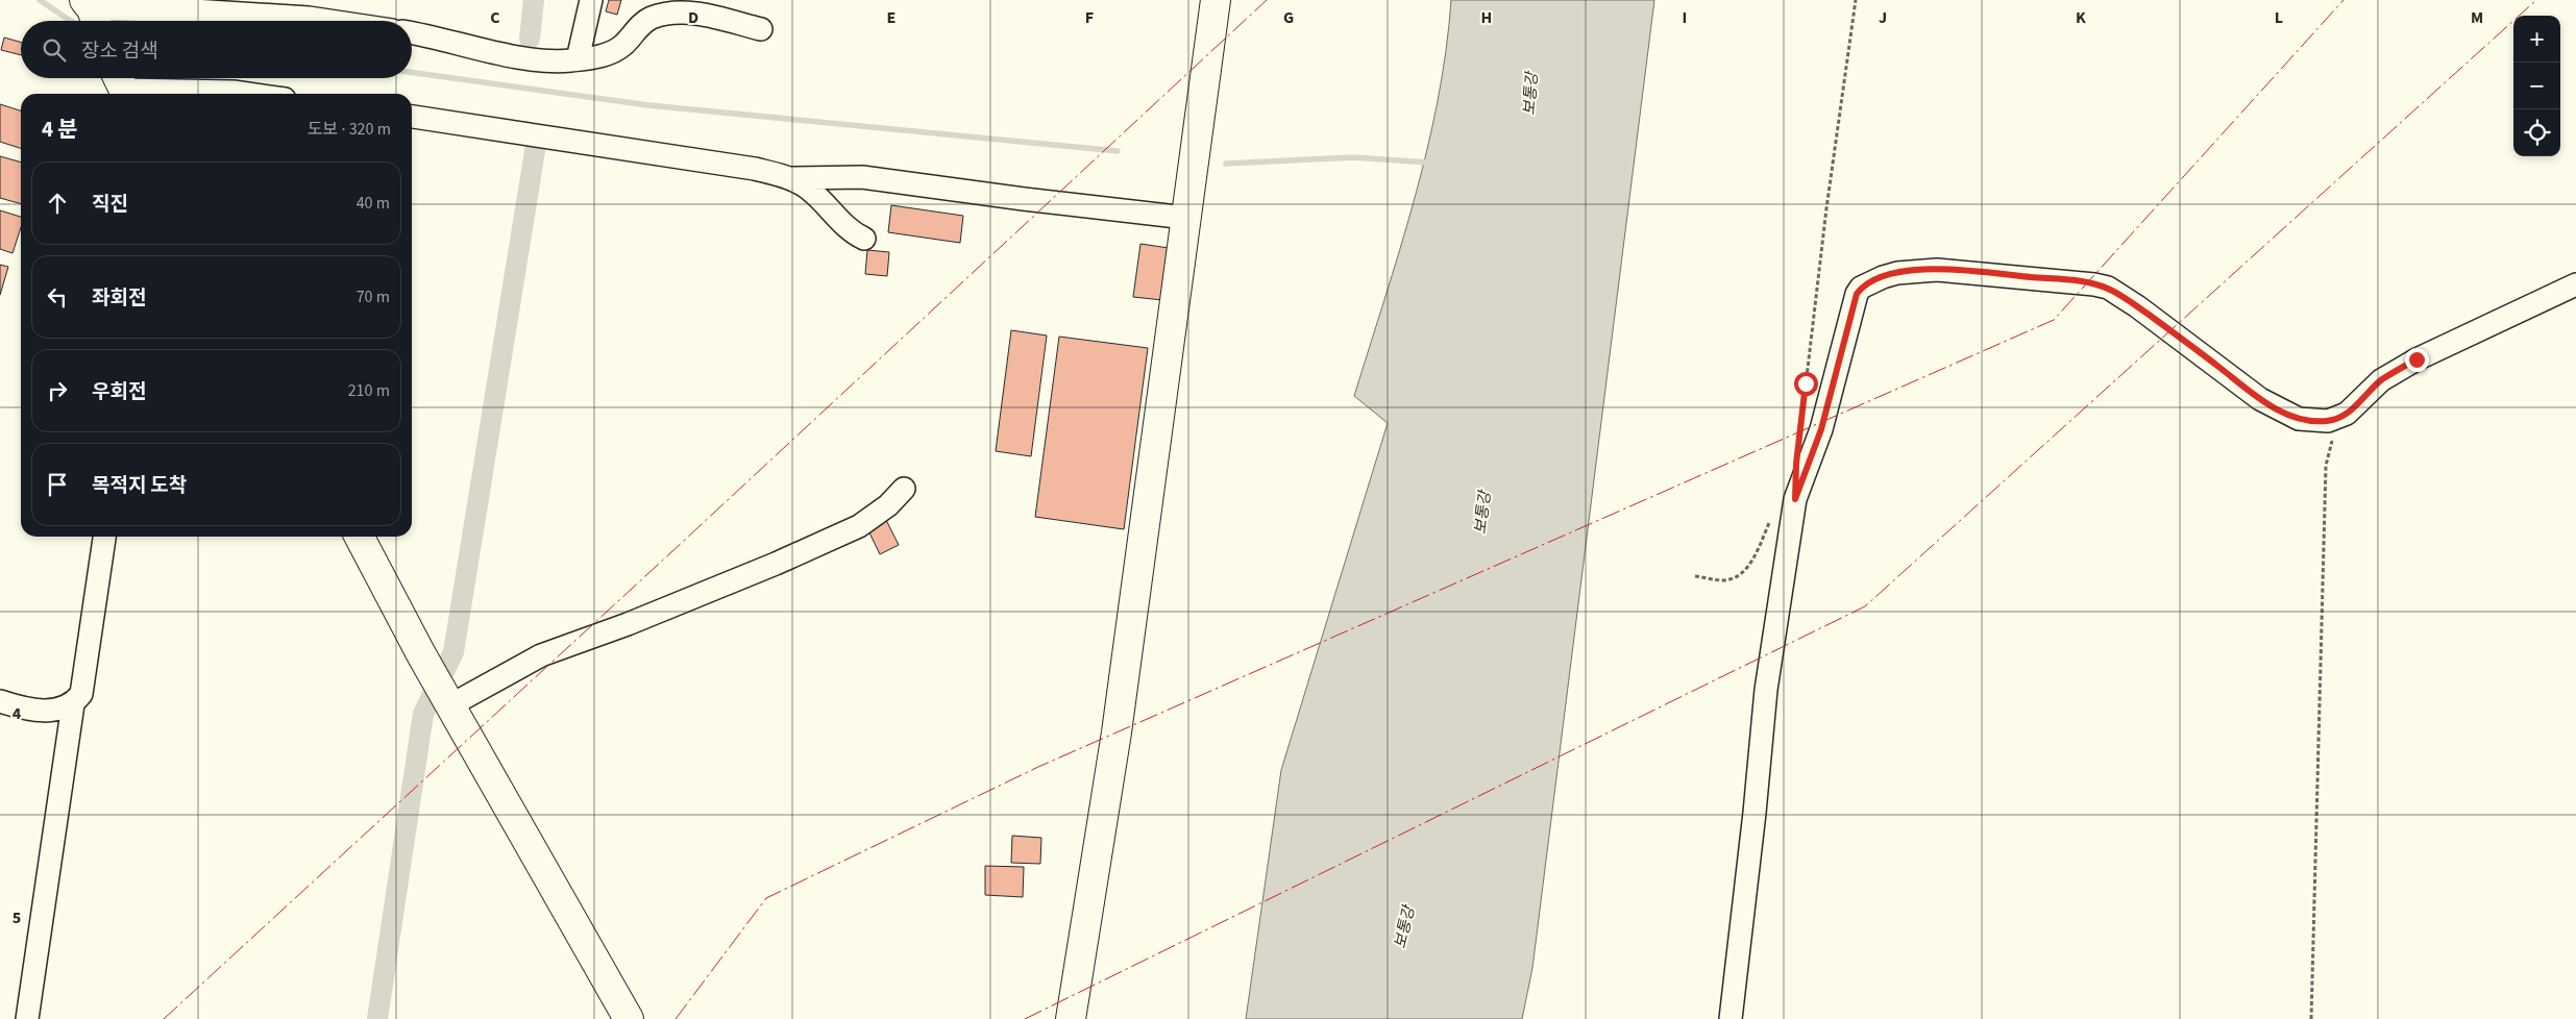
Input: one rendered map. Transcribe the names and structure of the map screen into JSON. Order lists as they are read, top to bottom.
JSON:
{
  "water": ["보통강"],
  "page": {
    "map_buttons": ["+", "−"],
    "search": "장소 검색",
    "heading": ["4 분", "도보 · 320 m"],
    "list": [
      ["직진", "40 m"],
      ["좌회전", "70 m"],
      ["우회전", "210 m"],
      "목적지 도착"
    ]
  },
  "grid": {
    "columns": [
      "C",
      "D",
      "E",
      "F",
      "G",
      "H",
      "I",
      "J",
      "K",
      "L",
      "M"
    ],
    "rows": ["4", "5"]
  }
}
